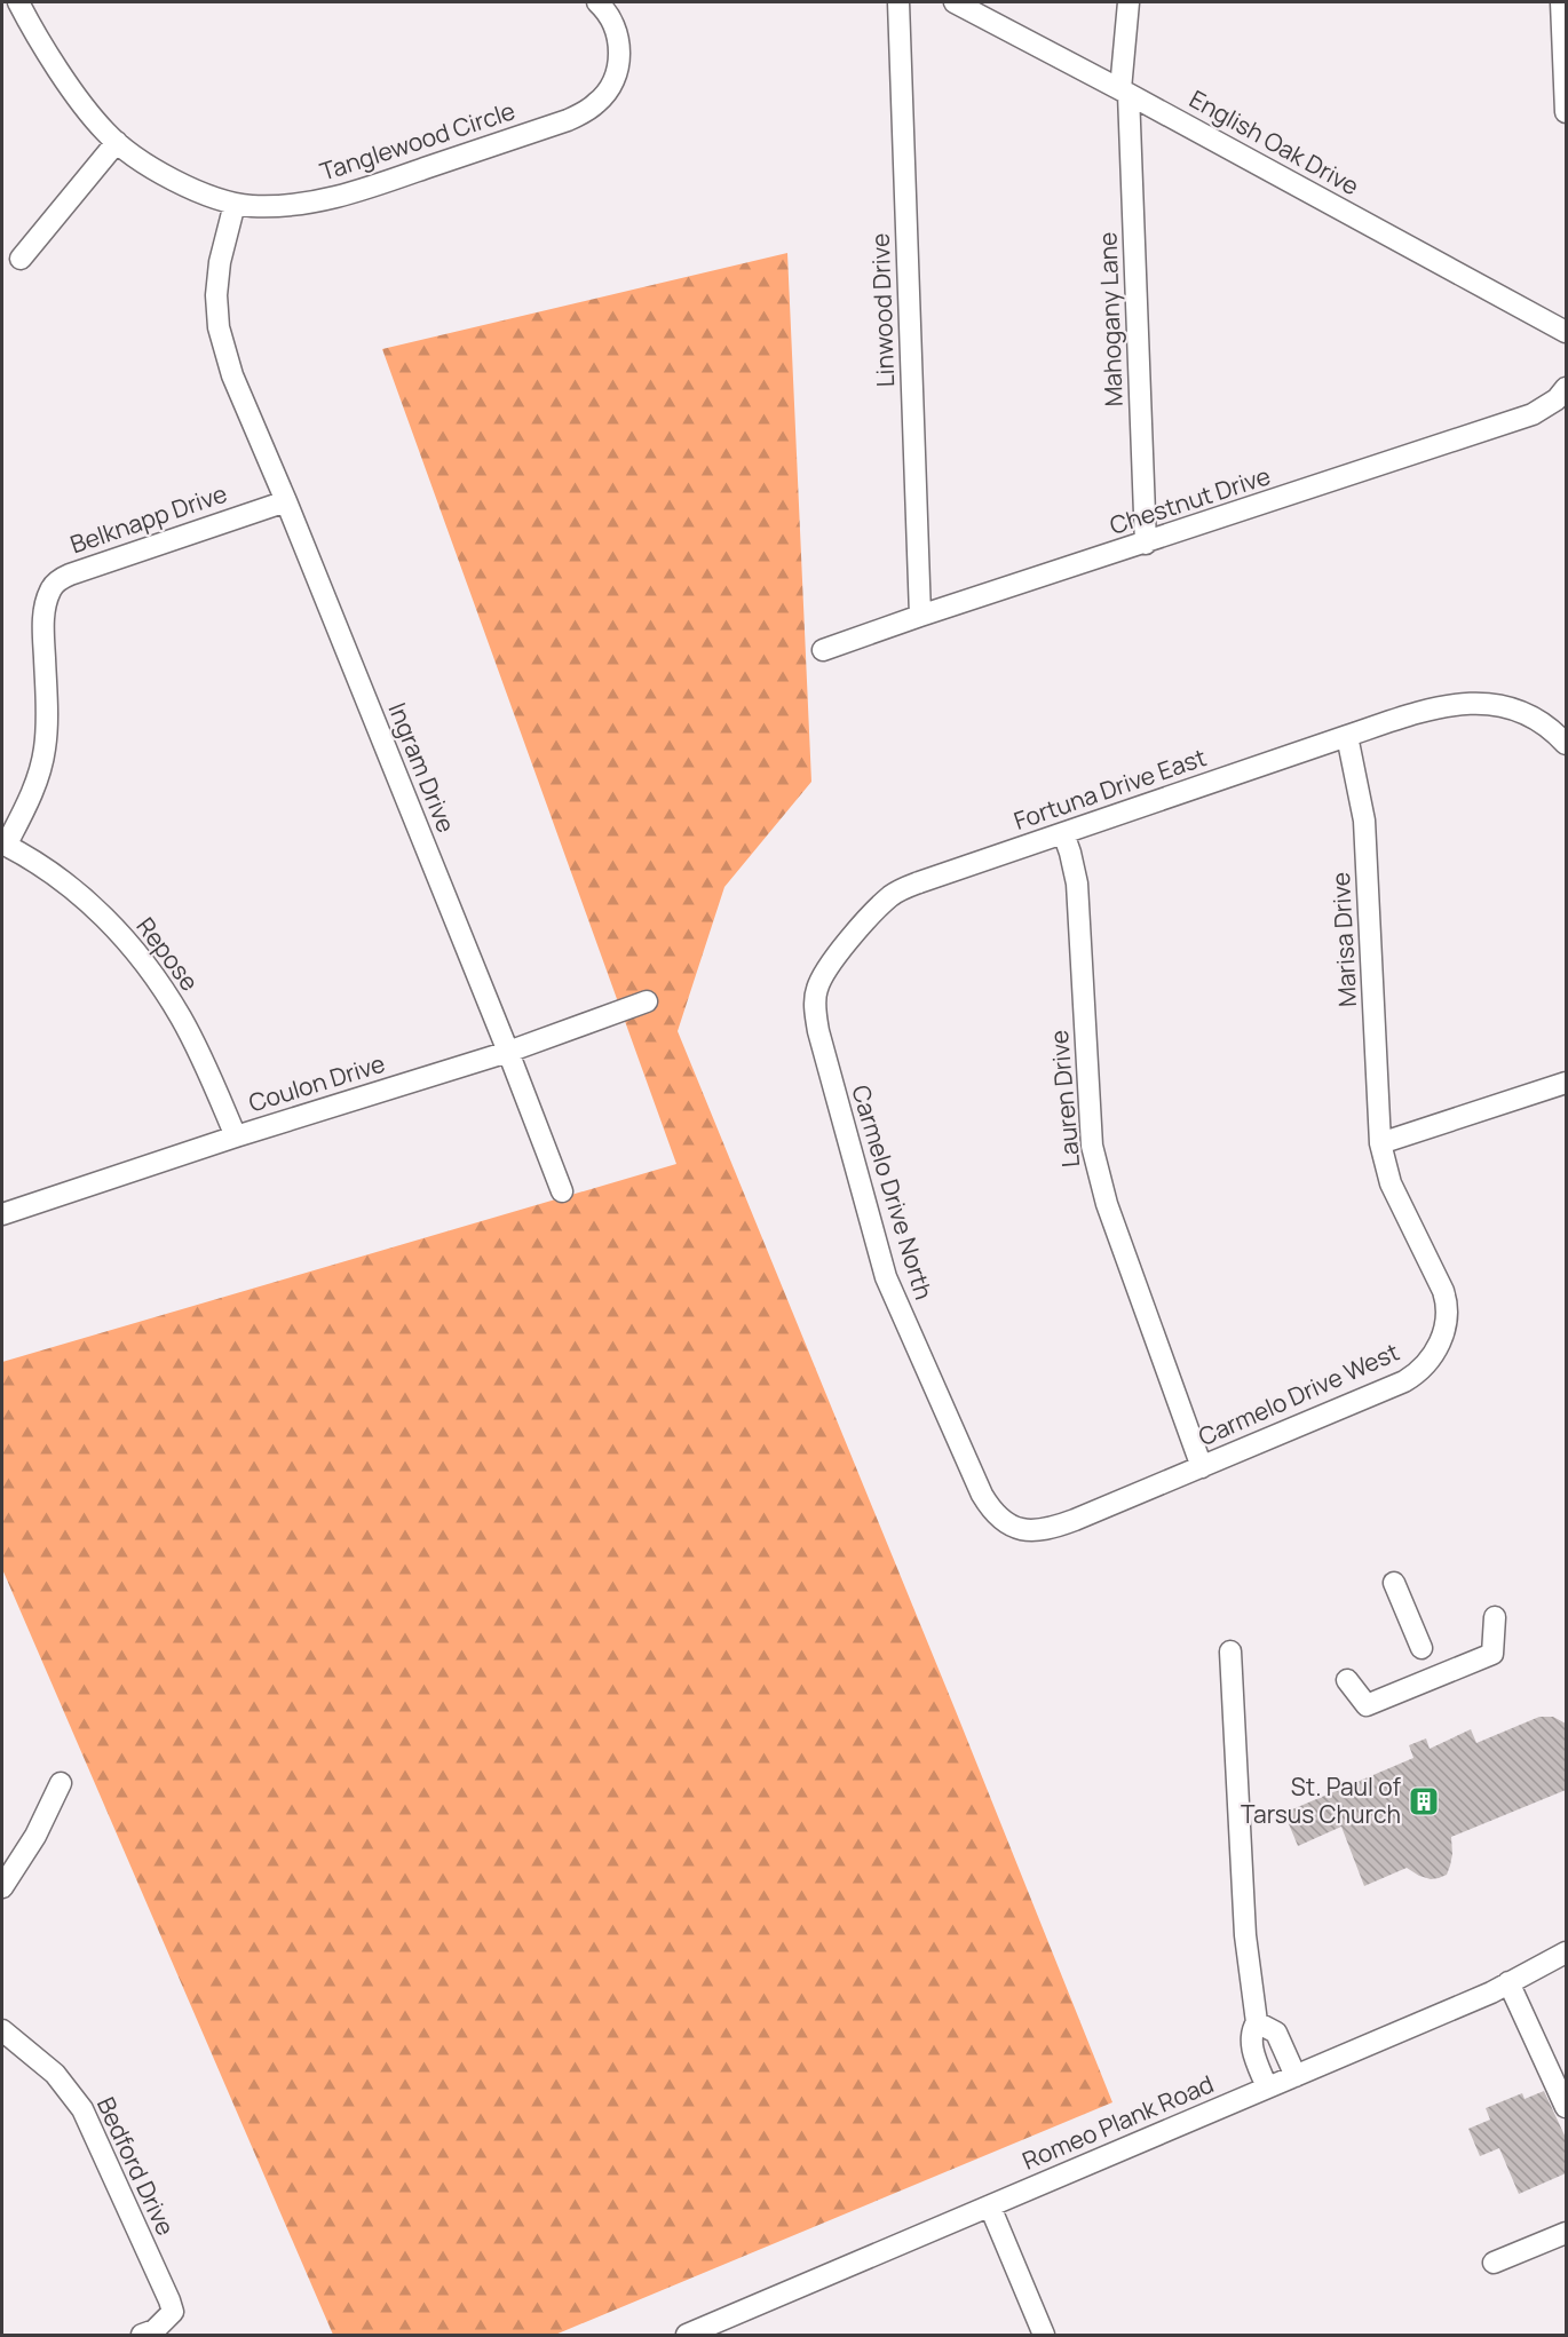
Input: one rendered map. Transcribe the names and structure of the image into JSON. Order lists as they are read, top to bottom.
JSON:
{
  "streets": {
    "street": [
      "Tanglewood Circle",
      "English Oak Drive",
      "Linwood Drive",
      "Mahogany Lane",
      "Chestnut Drive",
      "Belknapp Drive",
      "Ingram Drive",
      "Fortuna Drive East",
      "Marisa Drive",
      "Repose",
      "Coulon Drive",
      "Lauren Drive",
      "Carmelo Drive North",
      "Carmelo Drive West",
      "Romeo Plank Road",
      "Bedford Drive"
    ]
  },
  "crossings": [
    ["Tanglewood Circle", "Ingram Drive"],
    ["English Oak Drive", "Mahogany Lane"],
    ["Linwood Drive", "Chestnut Drive"],
    ["Mahogany Lane", "Chestnut Drive"],
    ["Belknapp Drive", "Ingram Drive"],
    ["Belknapp Drive", "Repose"],
    ["Ingram Drive", "Coulon Drive"],
    ["Fortuna Drive East", "Marisa Drive"],
    ["Fortuna Drive East", "Lauren Drive"],
    ["Fortuna Drive East", "Carmelo Drive North"],
    ["Marisa Drive", "Carmelo Drive West"],
    ["Repose", "Coulon Drive"],
    ["Lauren Drive", "Carmelo Drive West"],
    ["Carmelo Drive North", "Carmelo Drive West"]
  ],
  "places": {
    "building": ["St. Paul of Tarsus Church"]
  }
}
